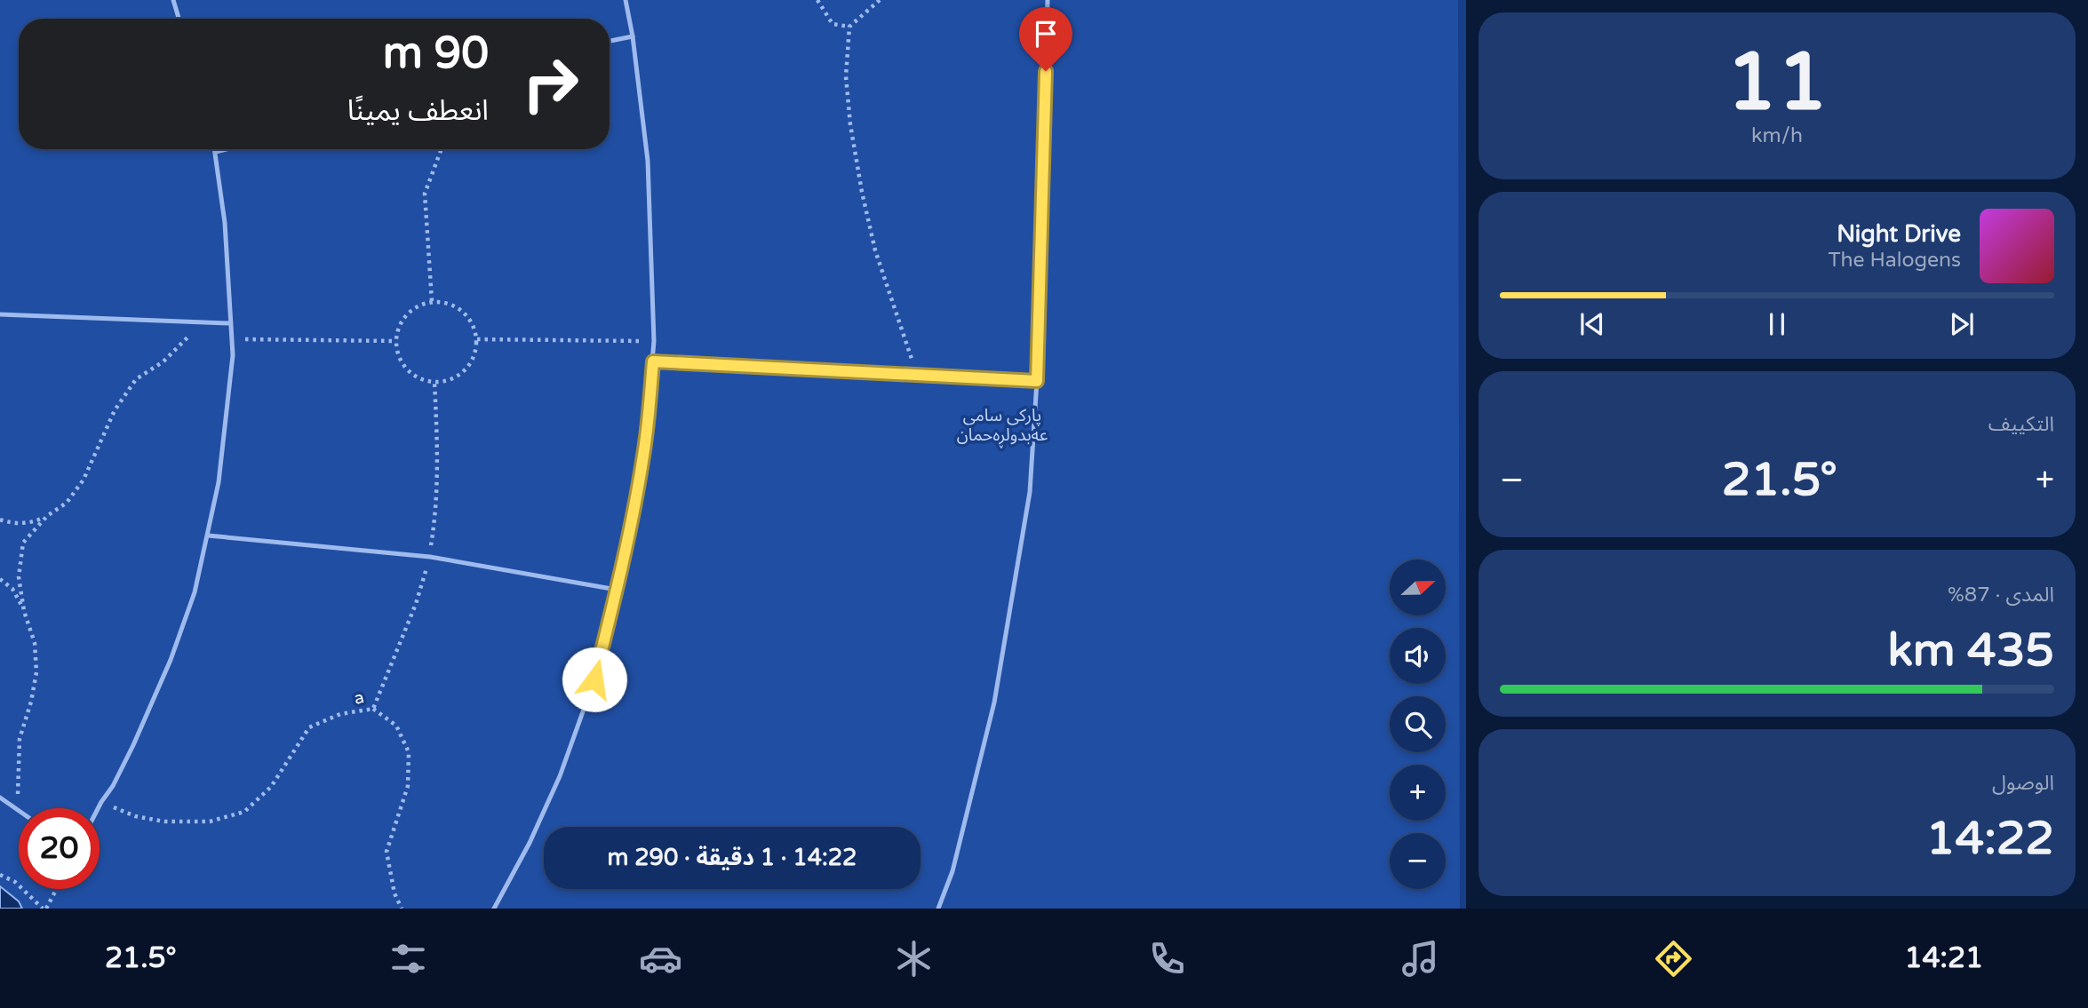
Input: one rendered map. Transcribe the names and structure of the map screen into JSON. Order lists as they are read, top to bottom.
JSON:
{
  "streets": {
    "path": ["a"]
  },
  "parks": ["پارکی سامی عەبدولڕەحمان"],
  "north": "right",
  "page": {
    "tile": [
      ["11", "km/h"],
      "التكييف",
      ["المدى · 87%", "435 km"],
      ["الوصول", "14:22"]
    ],
    "turn": ["90 m", "انعطف يمينًا"],
    "song": ["Night Drive", "The Halogens"],
    "heat": ["−", "21.5°", "+"],
    "map_buttons": ["+", "−"],
    "limit": "20",
    "trip": "14:22 · 1 دقيقة · 290 m",
    "tabs": ["14:21", "21.5°"]
  }
}
